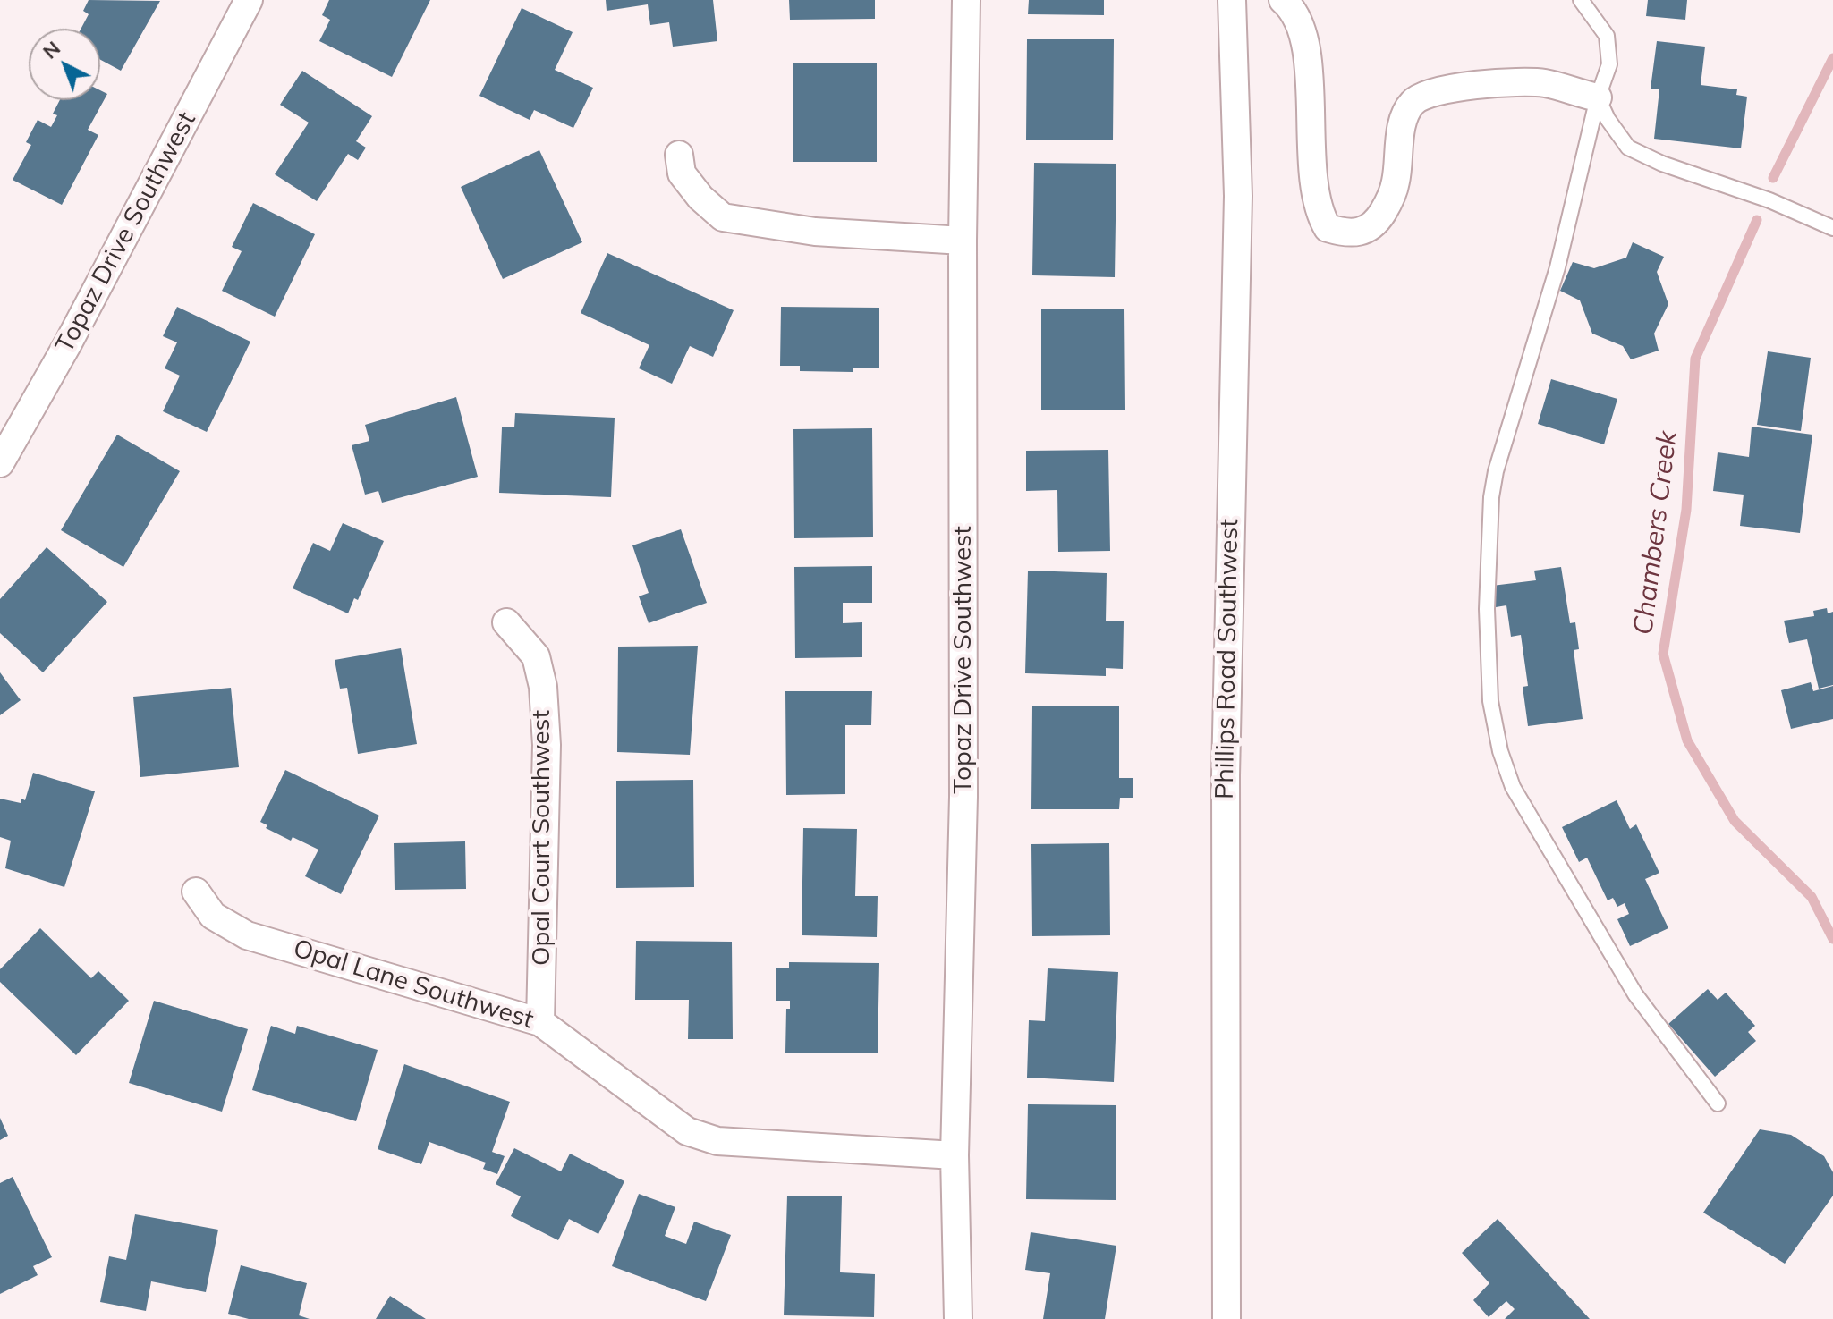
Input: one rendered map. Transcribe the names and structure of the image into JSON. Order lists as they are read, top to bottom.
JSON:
{
  "streets": {
    "street": [
      "Topaz Drive Southwest",
      "Phillips Road Southwest",
      "Opal Court Southwest",
      "Opal Lane Southwest"
    ]
  },
  "crossings": [
    ["Topaz Drive Southwest", "Opal Lane Southwest"],
    ["Opal Court Southwest", "Opal Lane Southwest"]
  ],
  "water": ["Chambers Creek"],
  "north": "top left"
}
